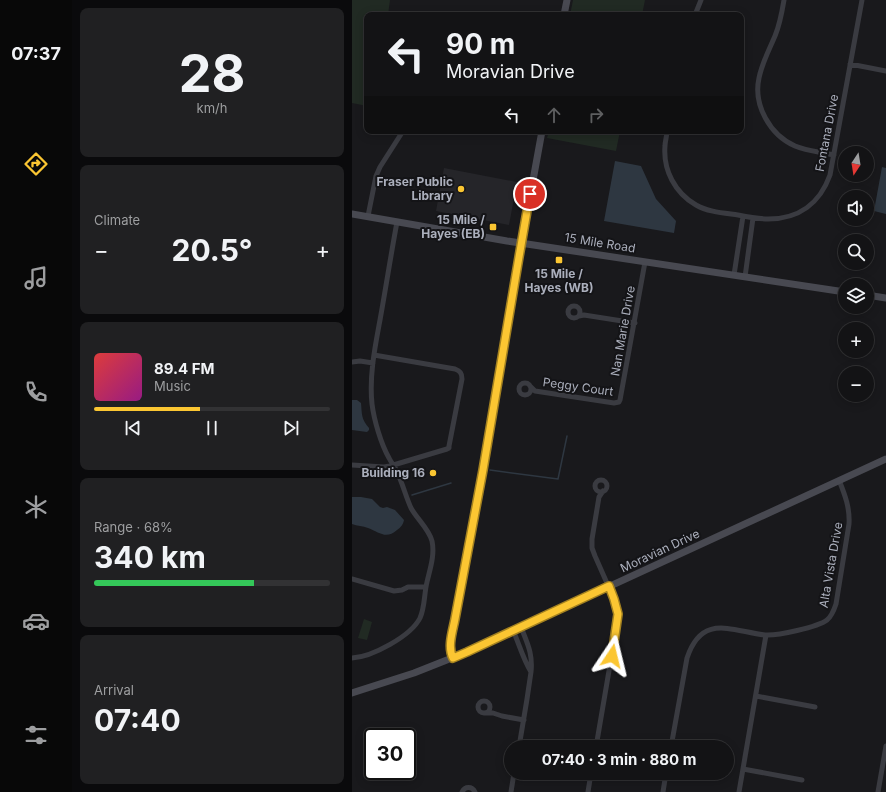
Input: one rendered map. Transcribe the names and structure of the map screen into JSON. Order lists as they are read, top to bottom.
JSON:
{
  "streets": {
    "street": [
      "Fontana Drive",
      "15 Mile Road",
      "Nan Marie Drive",
      "Peggy Court",
      "Moravian Drive",
      "Alta Vista Drive"
    ]
  },
  "crossings": [
    ["15 Mile Road", "Nan Marie Drive"],
    ["Nan Marie Drive", "Peggy Court"],
    ["Moravian Drive", "Alta Vista Drive"]
  ],
  "places": {
    "other": ["Fraser Public Library", "Building 16"],
    "transit": ["15 Mile / Hayes (EB)", "15 Mile / Hayes (WB)"]
  },
  "north": "bottom",
  "page": {
    "tabs": "07:37",
    "tile": [
      ["28", "km/h"],
      "Climate",
      ["Range · 68%", "340 km"],
      ["Arrival", "07:40"]
    ],
    "turn": ["90 m", "Moravian Drive"],
    "map_buttons": ["+", "−"],
    "heat": ["−", "20.5°", "+"],
    "song": ["89.4 FM", "Music"],
    "limit": "30",
    "trip": "07:40 · 3 min · 880 m"
  }
}
